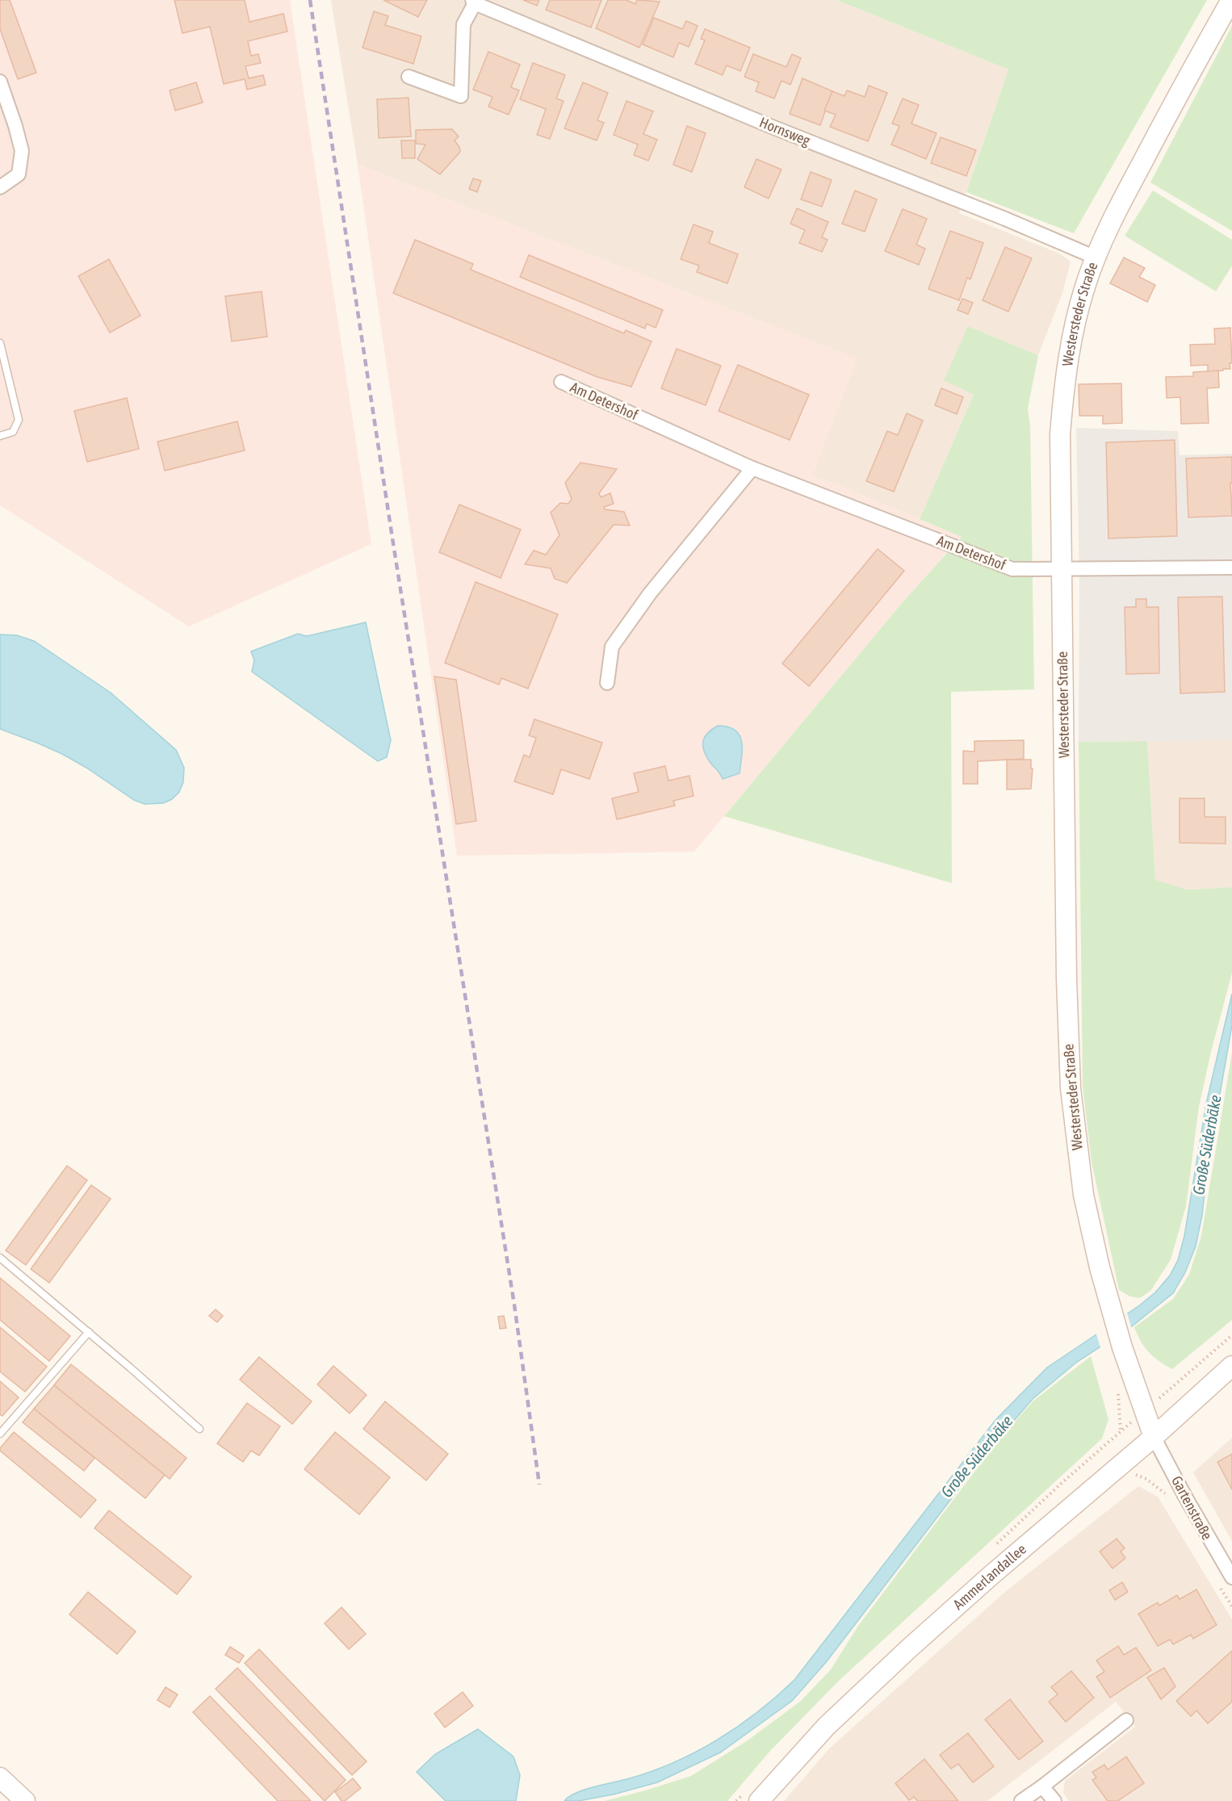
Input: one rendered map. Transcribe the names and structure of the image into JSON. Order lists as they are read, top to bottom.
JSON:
{
  "streets": {
    "main road": ["Westersteder Straße", "Ammerlandallee"],
    "street": ["Hornsweg", "Am Detershof", "Gartenstraße"]
  },
  "crossings": [
    ["Hornsweg", "Westersteder Straße"],
    ["Westersteder Straße", "Am Detershof"],
    ["Westersteder Straße", "Gartenstraße"],
    ["Westersteder Straße", "Ammerlandallee"],
    ["Gartenstraße", "Ammerlandallee"]
  ],
  "water": ["Große Süderbäke"]
}
